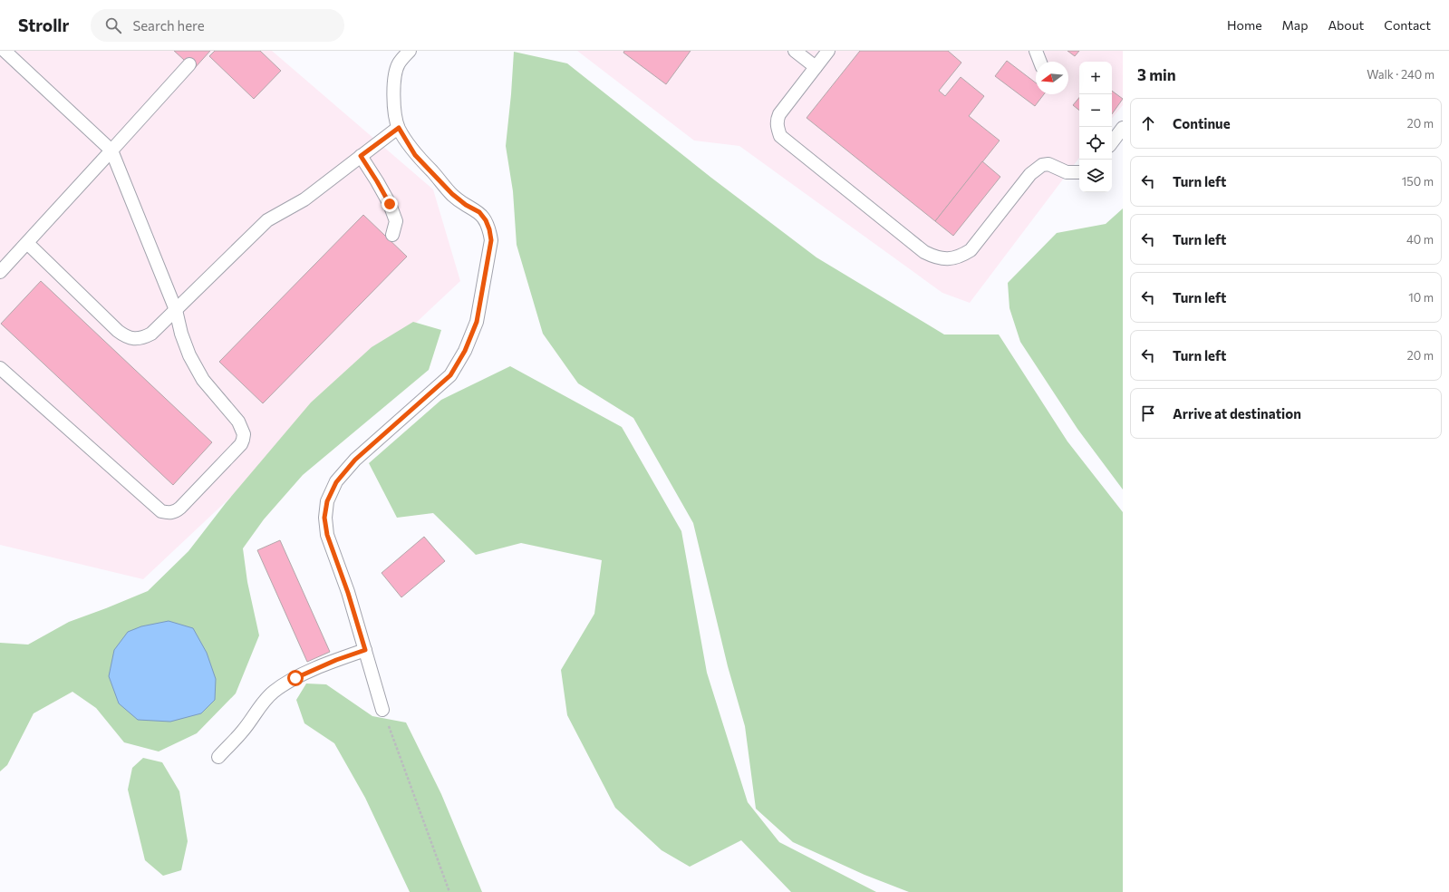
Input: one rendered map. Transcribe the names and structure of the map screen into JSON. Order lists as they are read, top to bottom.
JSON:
{
  "north": "left",
  "page": {
    "header": "Strollr",
    "search": "Search here",
    "nav": [
      "Home",
      "Map",
      "About",
      "Contact"
    ],
    "heading": ["3 min", "Walk · 240 m"],
    "map_buttons": ["+", "−"],
    "list": [
      ["Continue", "20 m"],
      ["Turn left", "150 m"],
      ["Turn left", "40 m"],
      ["Turn left", "10 m"],
      ["Turn left", "20 m"],
      "Arrive at destination"
    ]
  }
}
